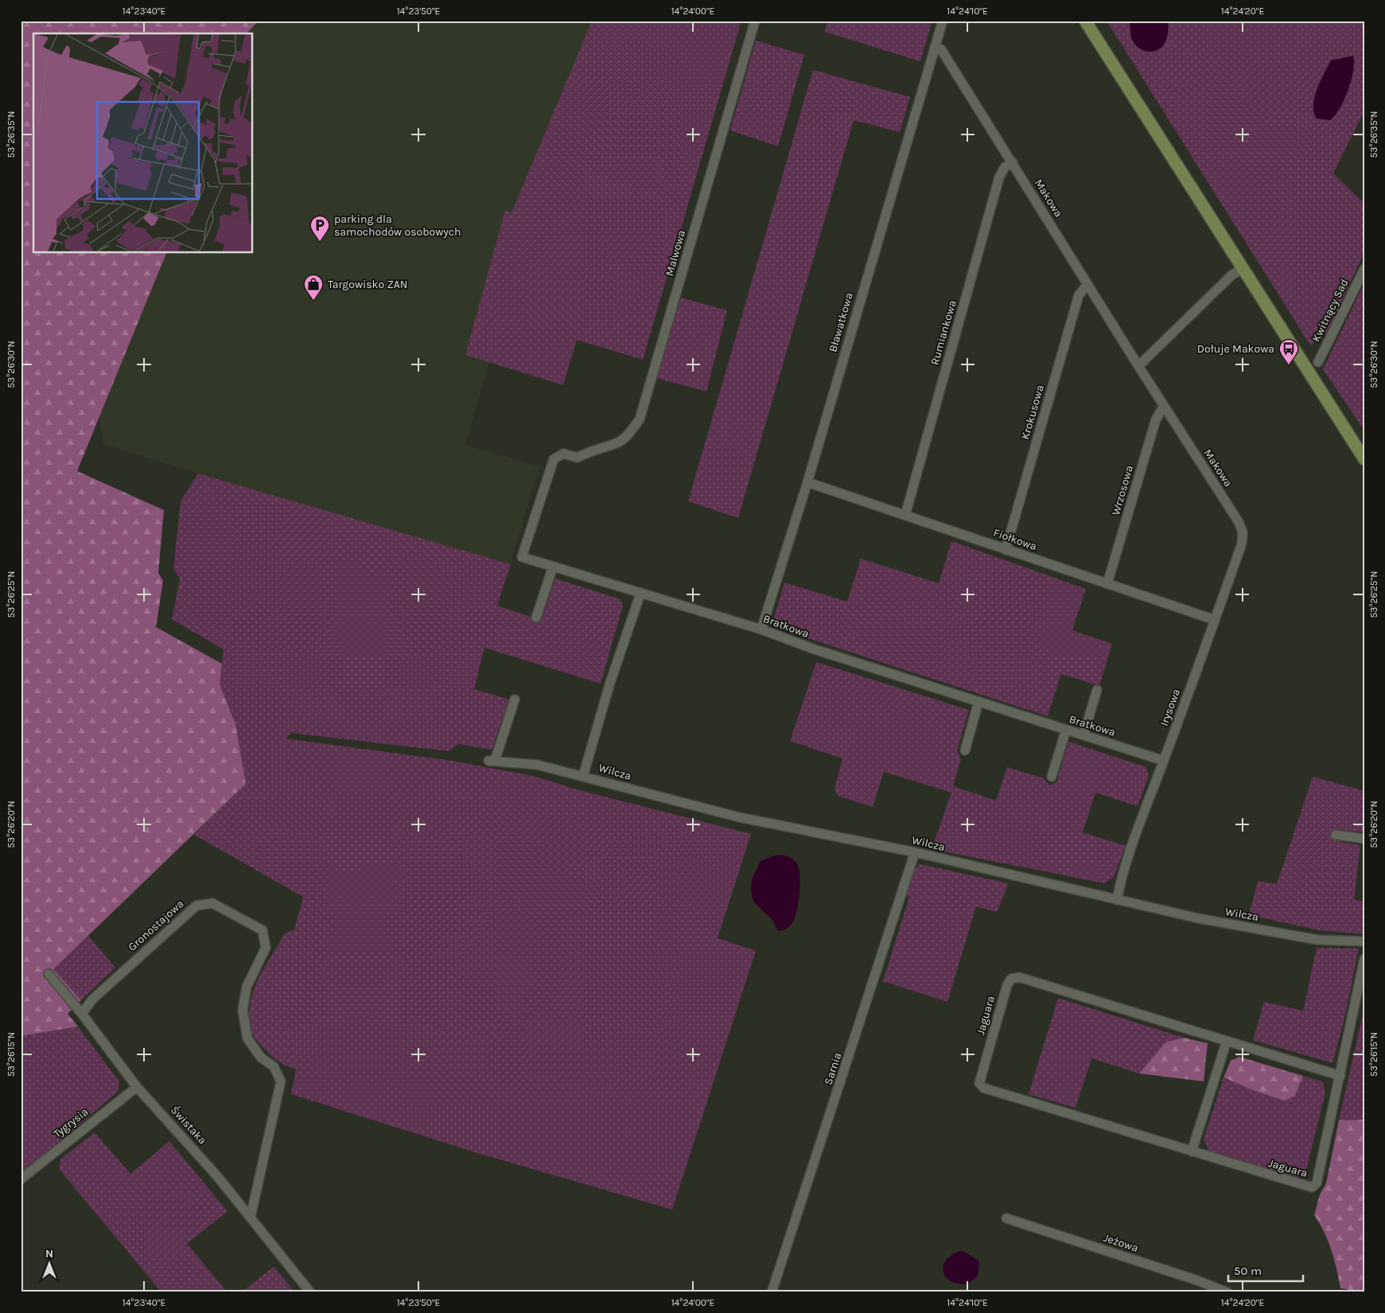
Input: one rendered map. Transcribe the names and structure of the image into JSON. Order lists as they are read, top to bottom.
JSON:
{
  "streets": {
    "street": [
      "Makowa",
      "Malwowa",
      "Kwitnący Sad",
      "Bławatkowa",
      "Rumiankowa",
      "Krokusowa",
      "Wrzosowa",
      "Fiołkowa",
      "Bratkowa",
      "Irysowa",
      "Wilcza",
      "Gronostajowa",
      "Jaguara",
      "Sarnia",
      "Tygrysia",
      "Świstaka",
      "Jeżowa"
    ]
  },
  "crossings": [
    ["Makowa", "Bławatkowa"],
    ["Makowa", "Rumiankowa"],
    ["Makowa", "Krokusowa"],
    ["Makowa", "Wrzosowa"],
    ["Makowa", "Irysowa"],
    ["Malwowa", "Bratkowa"],
    ["Bławatkowa", "Fiołkowa"],
    ["Bławatkowa", "Bratkowa"],
    ["Rumiankowa", "Fiołkowa"],
    ["Krokusowa", "Fiołkowa"],
    ["Wrzosowa", "Fiołkowa"],
    ["Fiołkowa", "Irysowa"],
    ["Bratkowa", "Irysowa"],
    ["Irysowa", "Wilcza"],
    ["Wilcza", "Sarnia"],
    ["Gronostajowa", "Świstaka"],
    ["Tygrysia", "Świstaka"]
  ],
  "places": {
    "parking": ["parking dla samochodów osobowych"],
    "shop": ["Targowisko ZAN"],
    "bus stop": ["Dołuje Makowa"]
  },
  "scale_bar": "50 m",
  "north": "top",
  "coordinates": [
    "14°23'40\"E",
    "14°23'50\"E",
    "14°24'00\"E",
    "14°24'10\"E",
    "14°24'20\"E",
    "53°26'35\"N",
    "53°26'30\"N",
    "53°26'25\"N",
    "53°26'20\"N",
    "53°26'15\"N"
  ]
}
